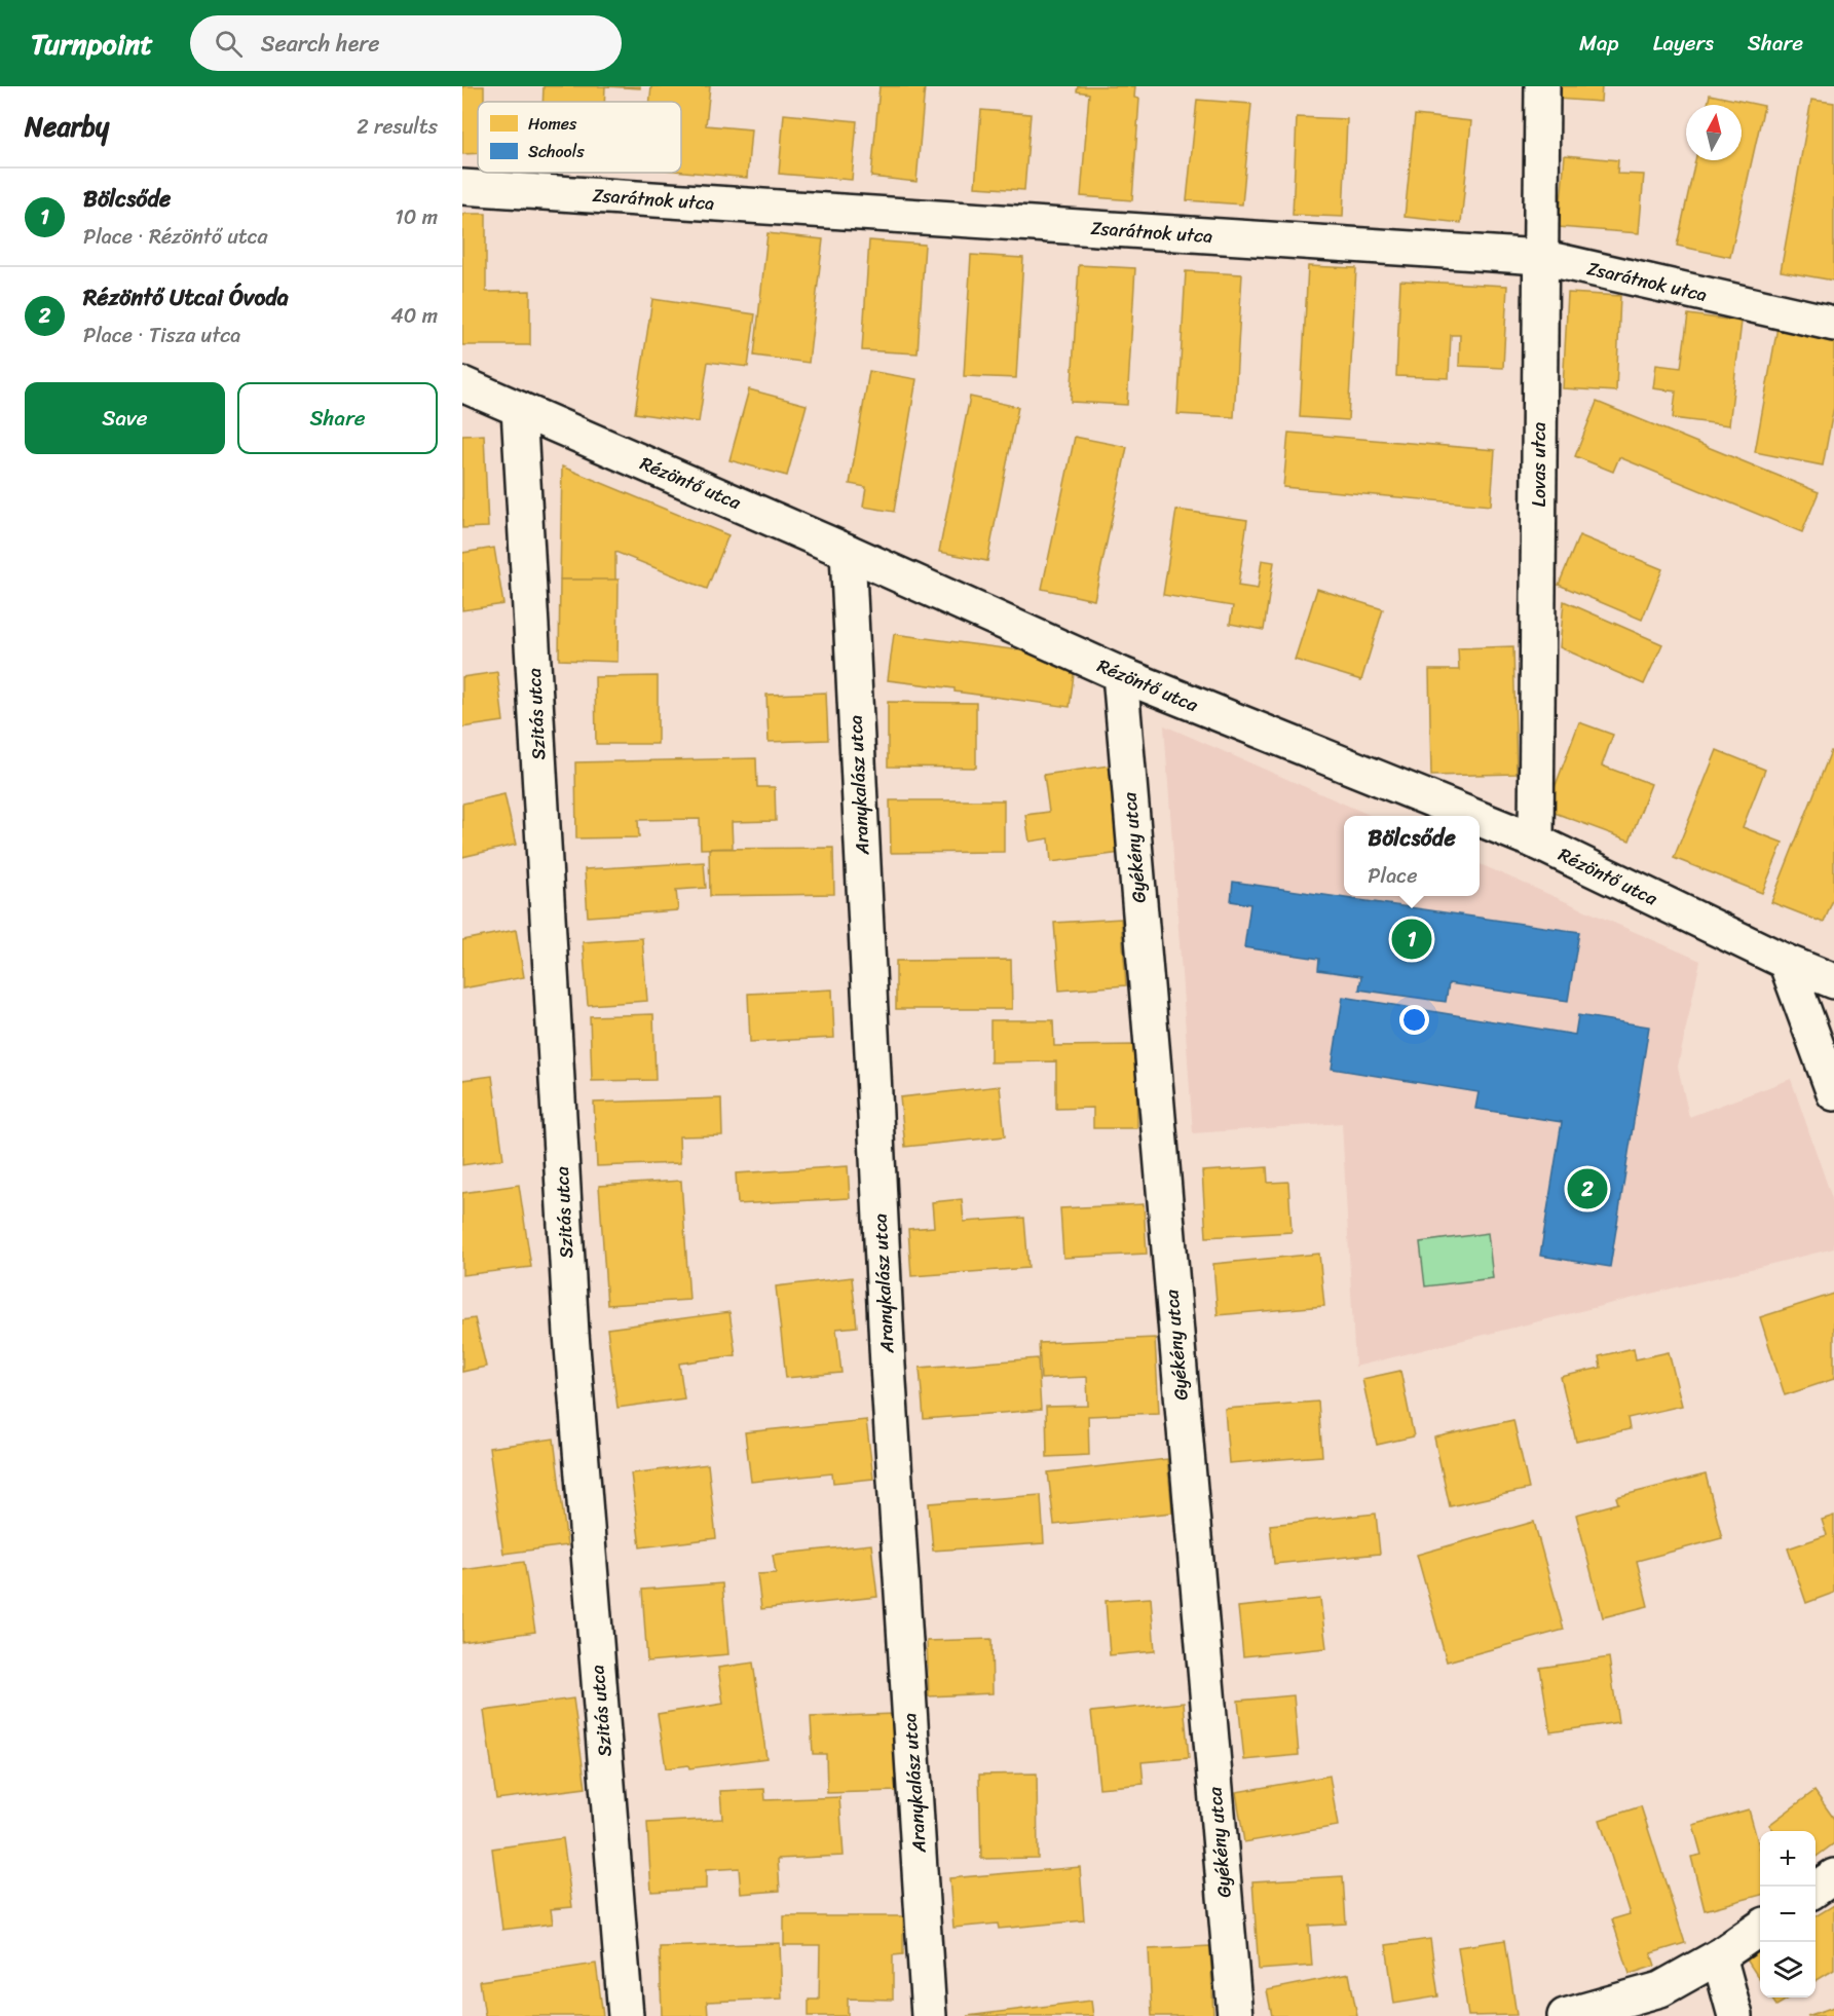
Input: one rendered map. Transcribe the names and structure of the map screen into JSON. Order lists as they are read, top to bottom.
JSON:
{
  "streets": {
    "street": [
      "Zsarátnok utca",
      "Lovas utca",
      "Rézöntő utca",
      "Szitás utca",
      "Aranykalász utca",
      "Gyékény utca"
    ]
  },
  "crossings": [
    ["Zsarátnok utca", "Lovas utca"],
    ["Lovas utca", "Rézöntő utca"],
    ["Rézöntő utca", "Szitás utca"],
    ["Rézöntő utca", "Aranykalász utca"],
    ["Rézöntő utca", "Gyékény utca"]
  ],
  "legend": ["Homes", "Schools"],
  "north": "top",
  "page": {
    "header": "Turnpoint",
    "search": "Search here",
    "nav": ["Map", "Layers", "Share"],
    "heading": ["Nearby", "2 results"],
    "list": [
      {
        "mark": "1",
        "name": "Bölcsőde",
        "note": "Place · Rézöntő utca",
        "value": "10 m"
      },
      {
        "mark": "2",
        "name": "Rézöntő Utcai Óvoda",
        "note": "Place · Tisza utca",
        "value": "40 m"
      }
    ],
    "buttons": ["Save", "Share"],
    "popup": ["Bölcsőde", "Place"],
    "pins": ["1", "2"],
    "map_buttons": ["+", "−"]
  }
}
